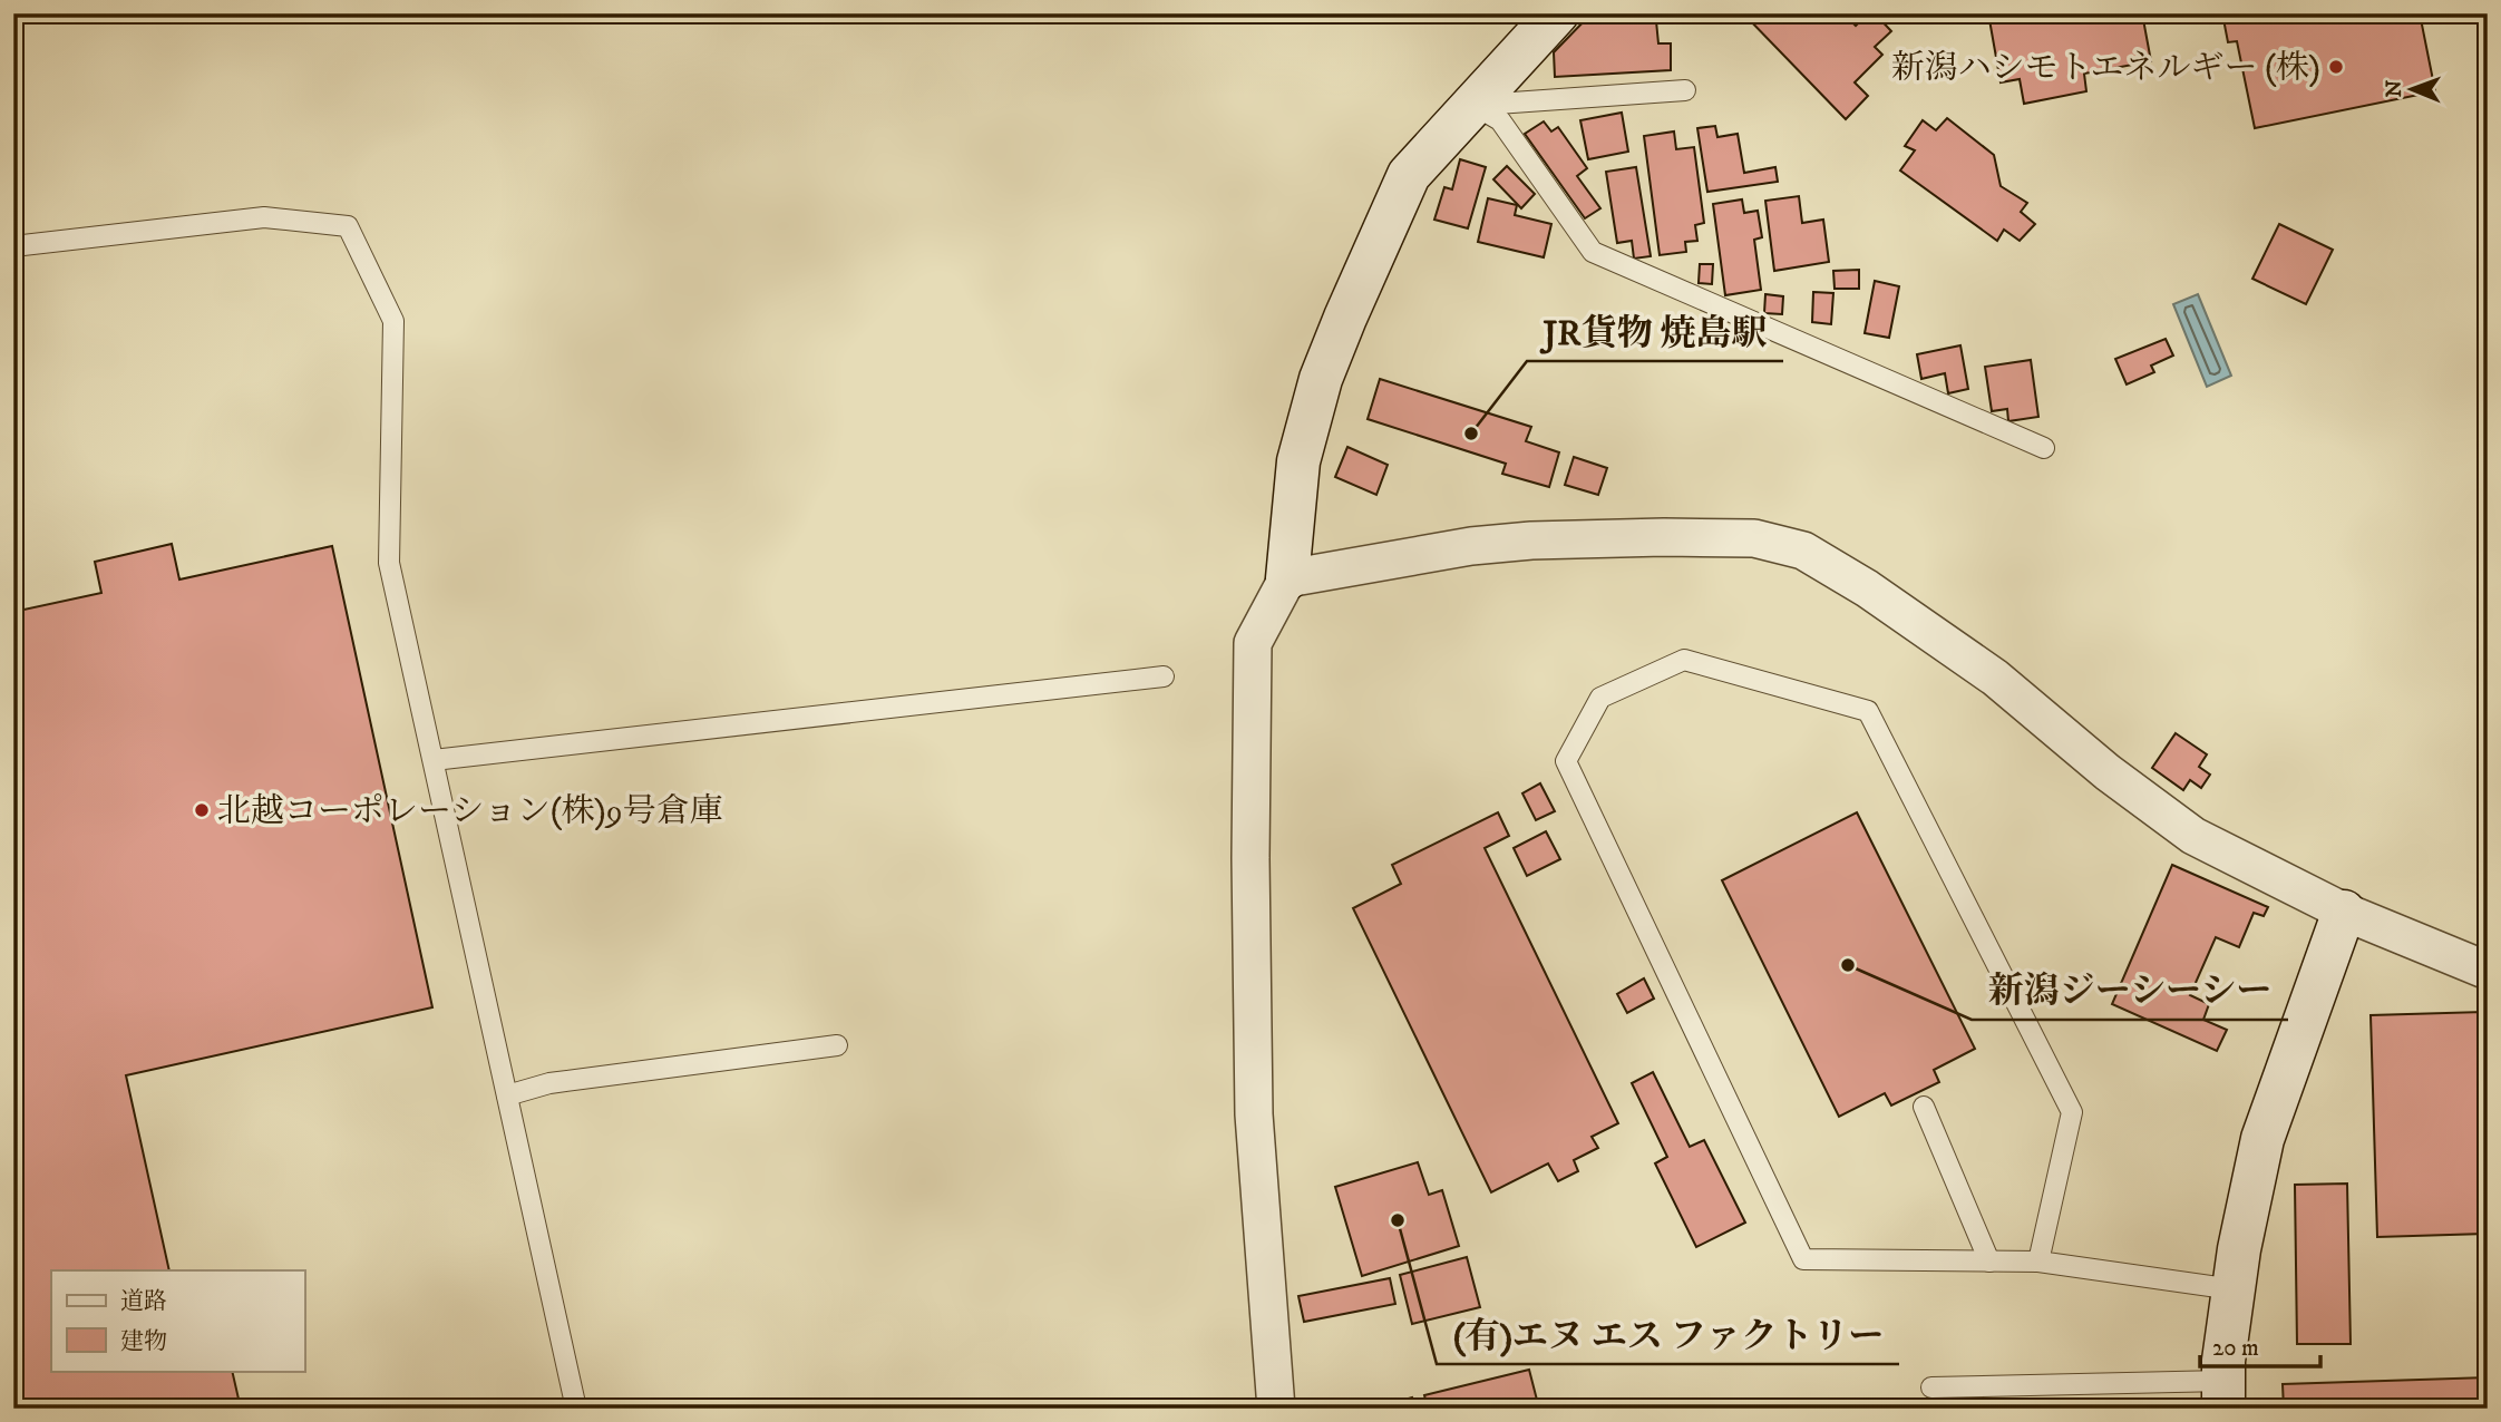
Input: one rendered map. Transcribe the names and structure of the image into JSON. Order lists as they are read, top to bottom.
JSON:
{
  "places": [
    "新潟ハシモトエネルギー (株)",
    "JR貨物 焼島駅",
    "北越コーポレーション(株)9号倉庫",
    "新潟ジーシーシー",
    "(有)エヌ エス ファクトリー"
  ],
  "legend": ["道路", "建物"],
  "scale_bar": "20 m",
  "north": "left"
}
